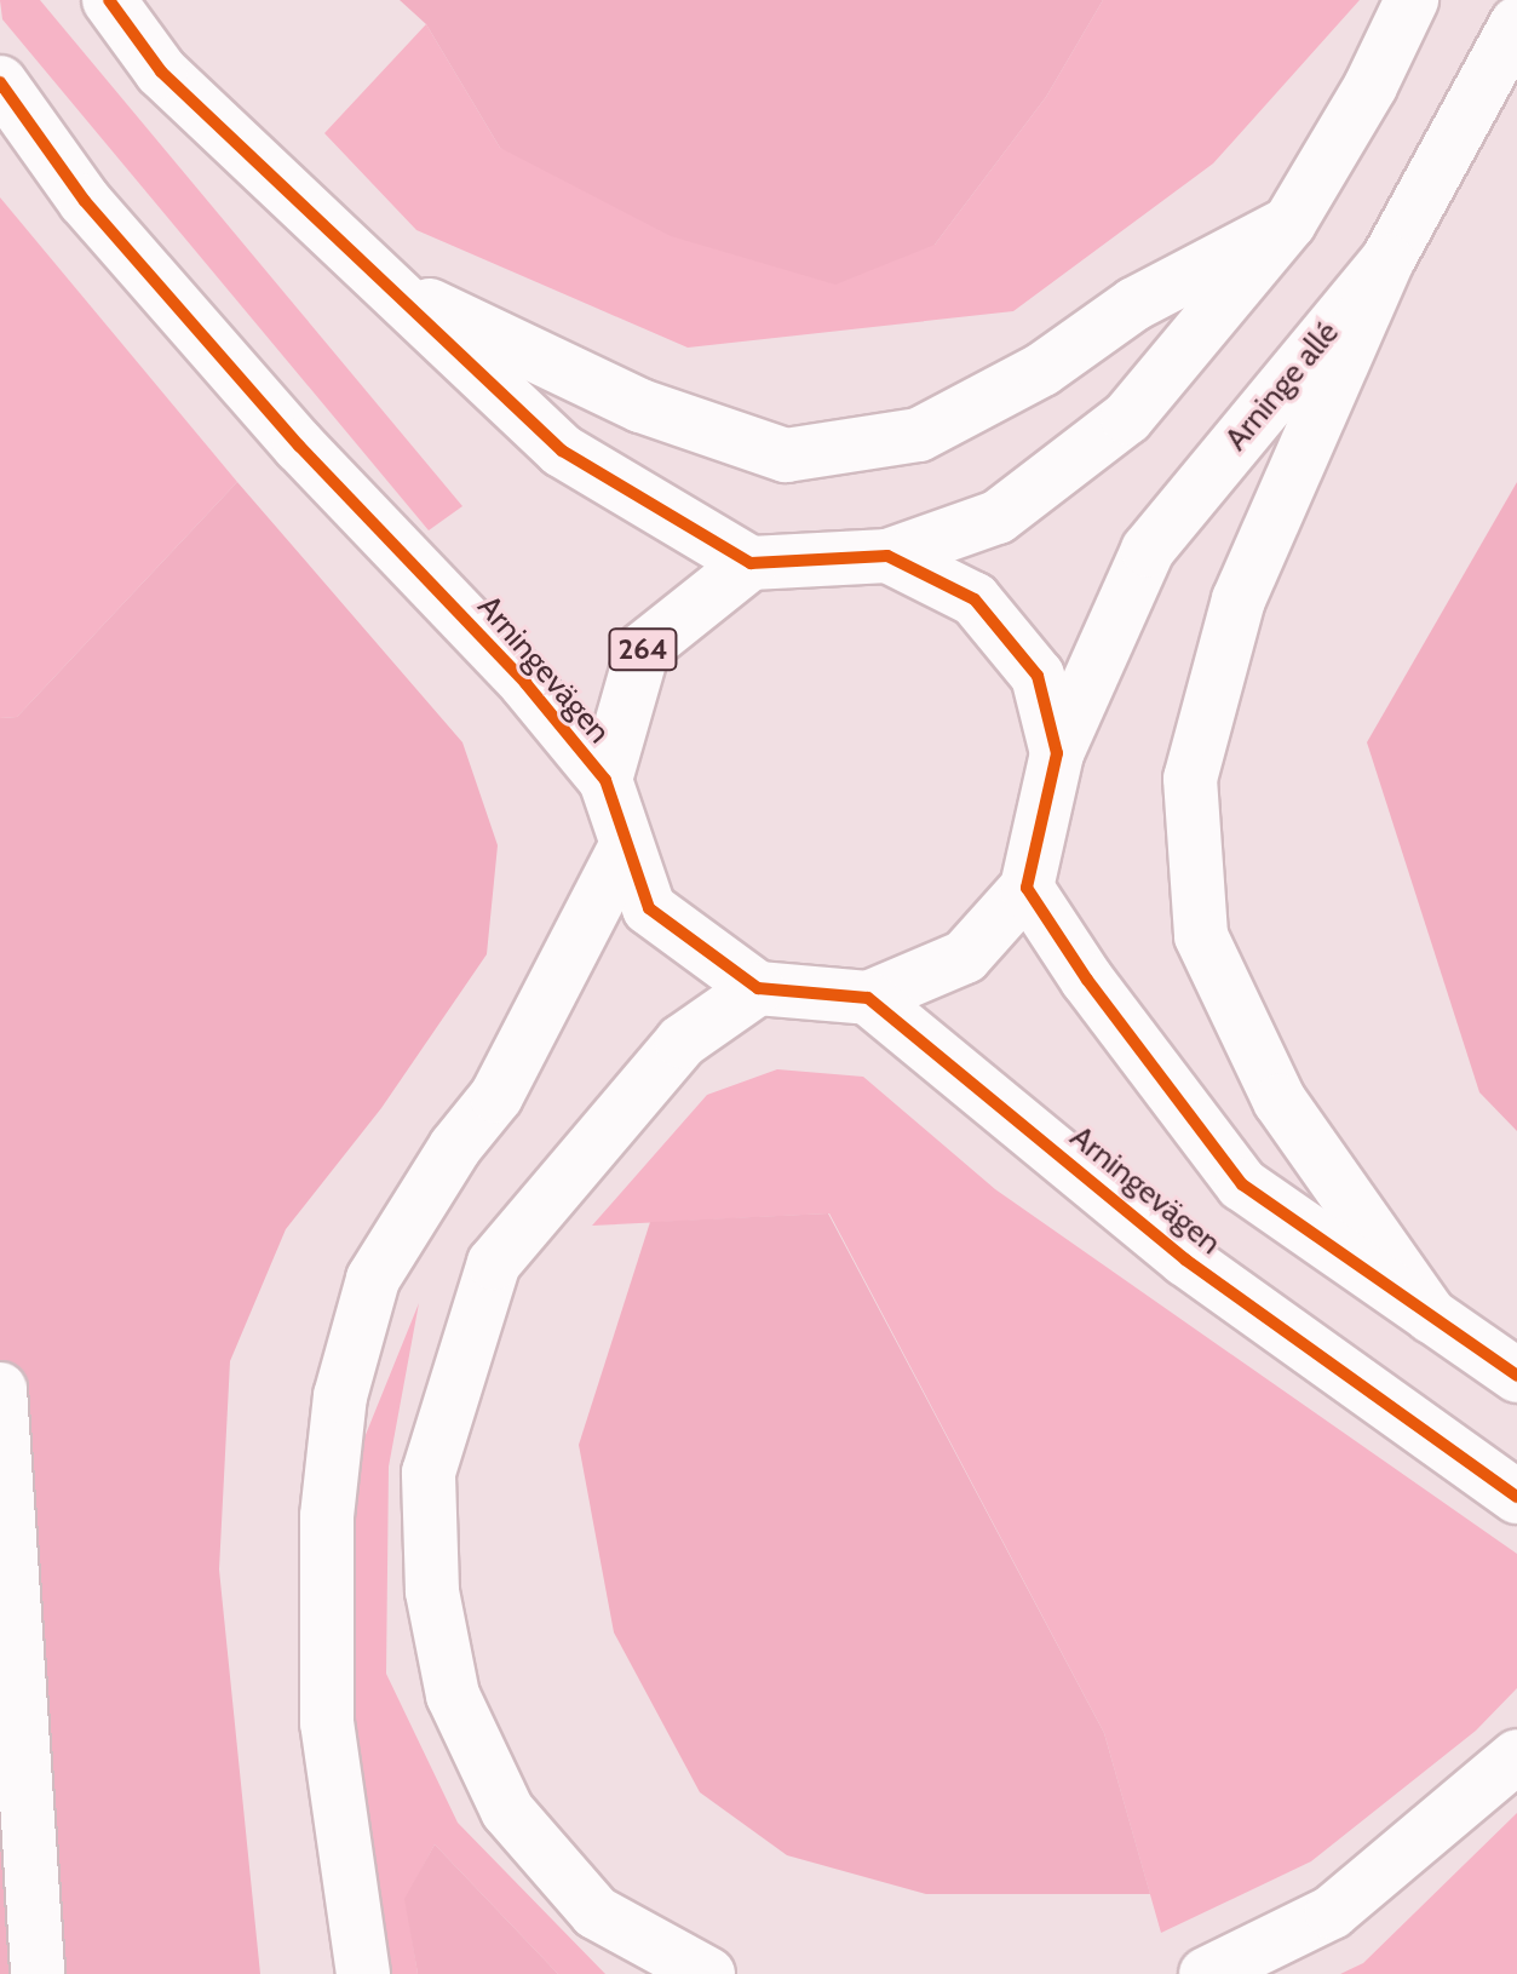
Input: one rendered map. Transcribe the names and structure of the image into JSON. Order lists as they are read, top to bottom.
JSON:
{
  "streets": {
    "main road": ["Arninge allé", "264", "Arningevägen"]
  }
}
